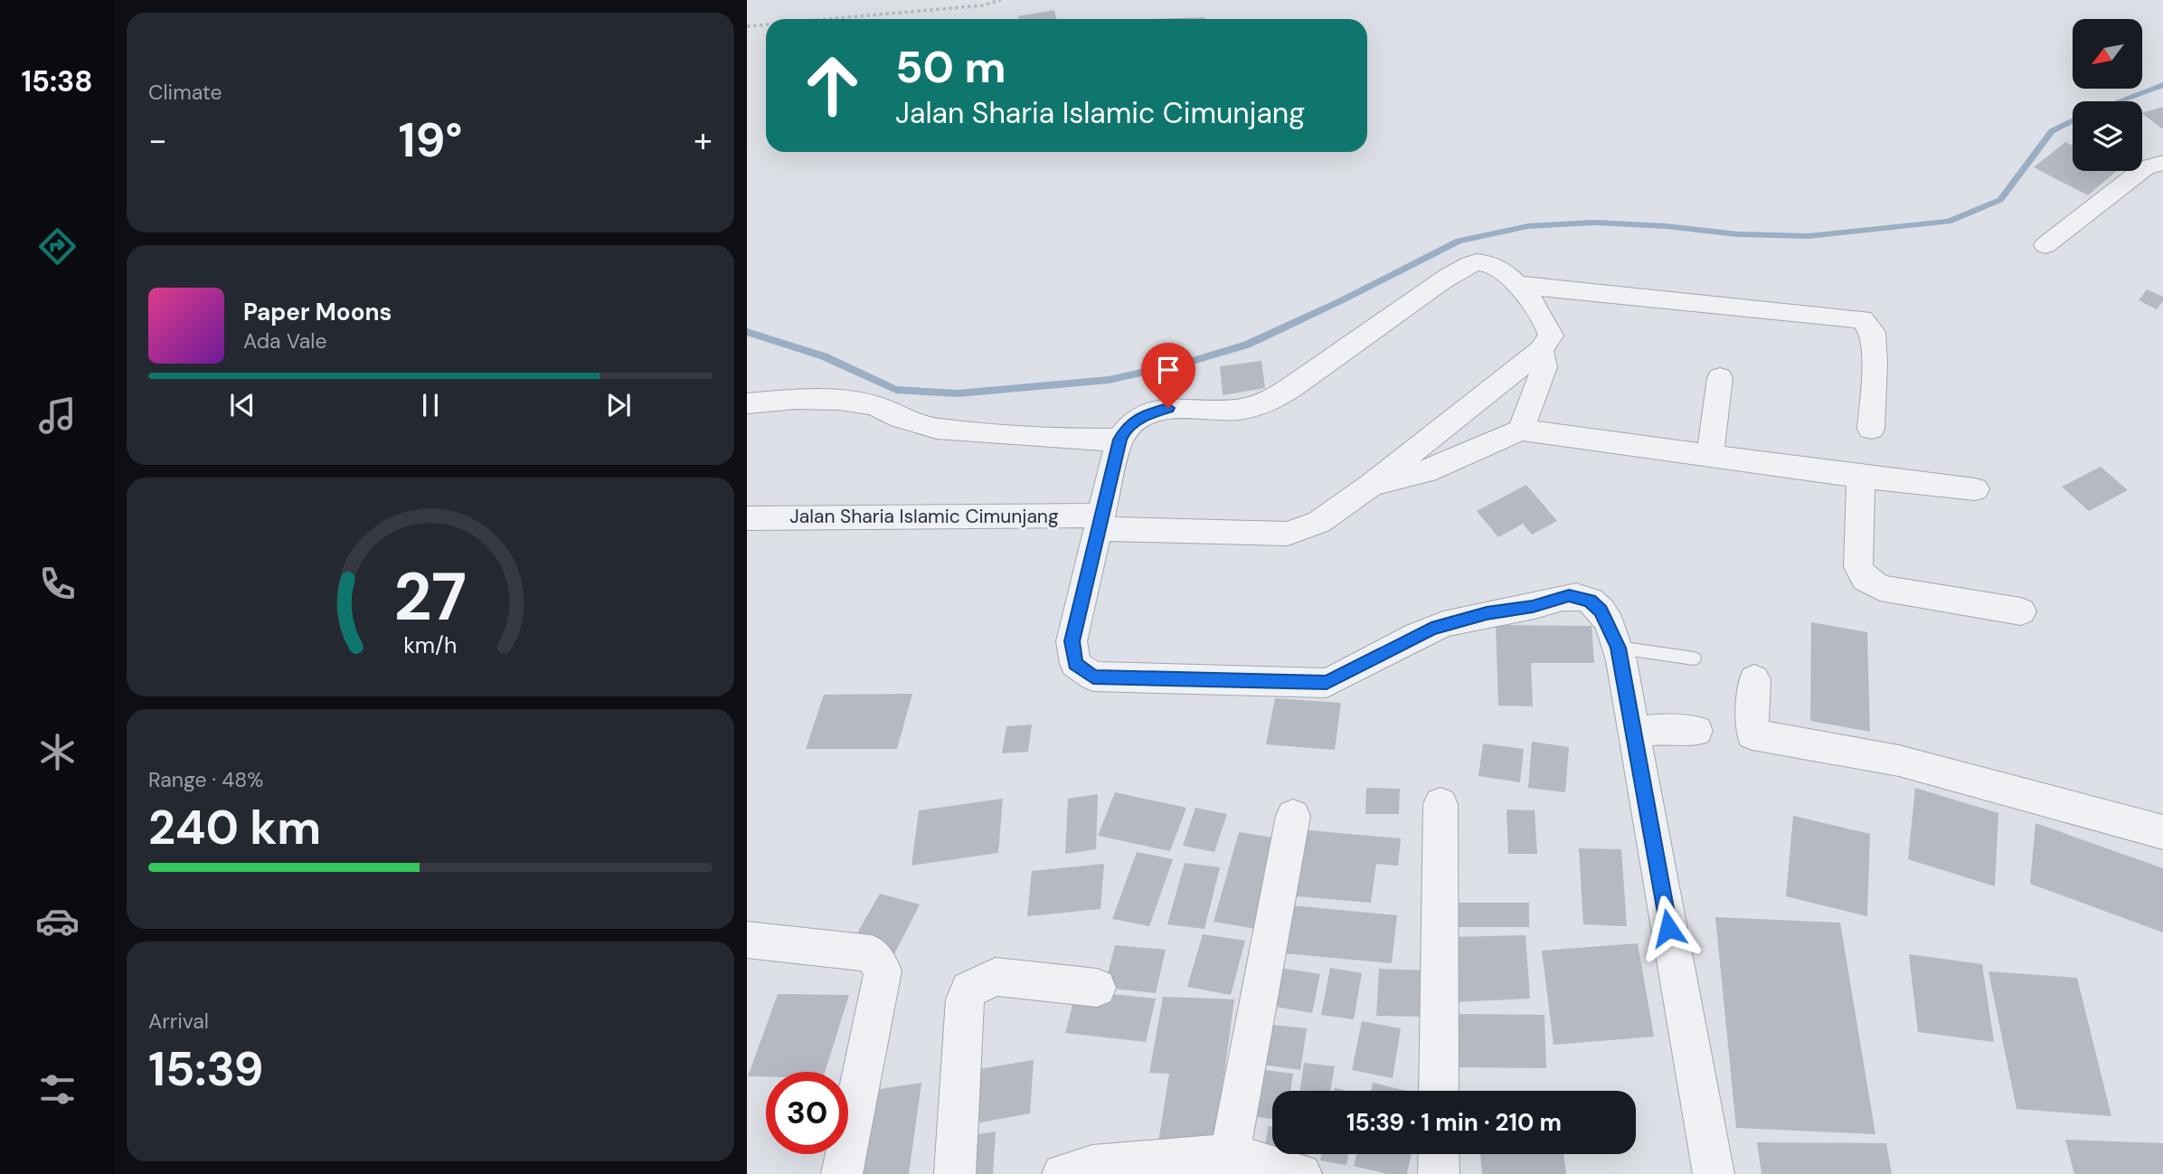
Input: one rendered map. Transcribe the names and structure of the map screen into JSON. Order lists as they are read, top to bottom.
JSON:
{
  "streets": {
    "street": ["Jalan Sharia Islamic Cimunjang"]
  },
  "north": "bottom left",
  "page": {
    "tabs": "15:38",
    "tile": [
      "Climate",
      ["Range · 48%", "240 km"],
      ["Arrival", "15:39"]
    ],
    "turn": ["50 m", "Jalan Sharia Islamic Cimunjang"],
    "heat": ["−", "19°", "+"],
    "song": ["Paper Moons", "Ada Vale"],
    "limit": "30",
    "trip": "15:39 · 1 min · 210 m",
    "gauge": ["27", "km/h"]
  }
}
